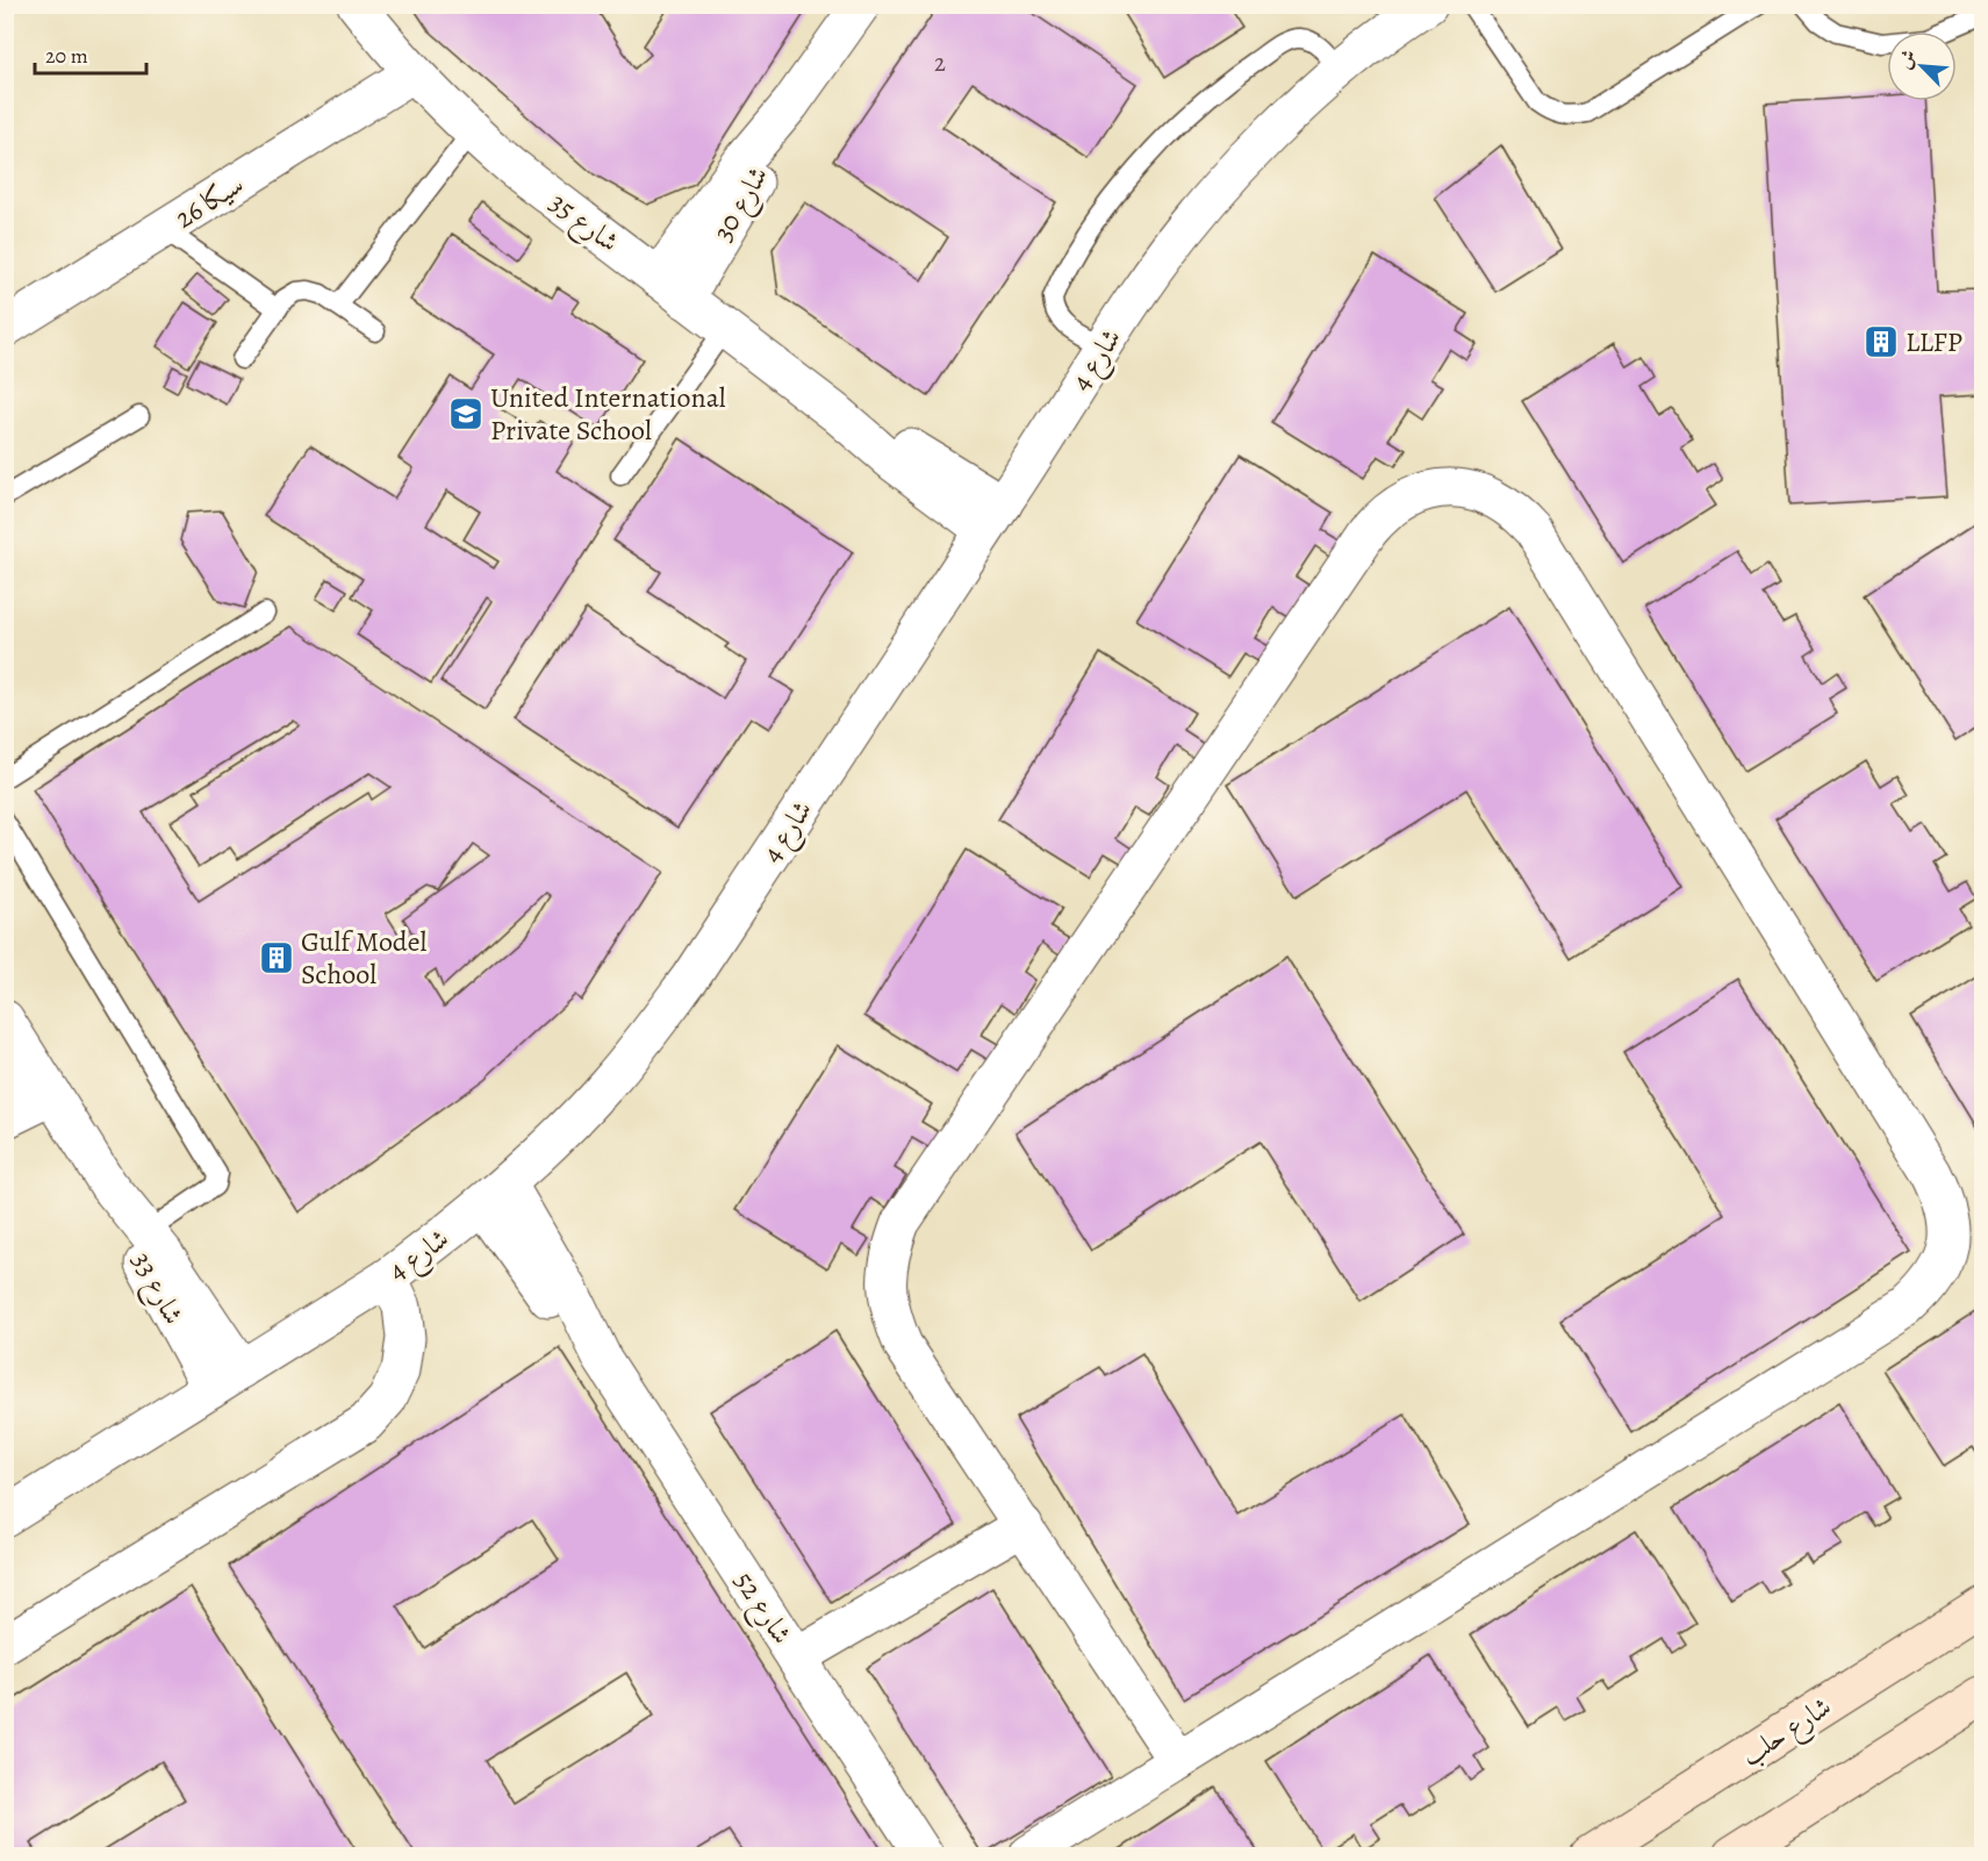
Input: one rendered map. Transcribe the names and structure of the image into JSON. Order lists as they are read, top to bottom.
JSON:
{
  "streets": {
    "street": [
      "سيكا 26",
      "شارع 30",
      "شارع 35",
      "شارع 4",
      "شارع 33",
      "شارع 52",
      "شارع حلب"
    ]
  },
  "crossings": [
    ["سيكا 26", "شارع 35"],
    ["شارع 30", "شارع 35"],
    ["شارع 35", "شارع 4"],
    ["شارع 4", "شارع 33"],
    ["شارع 4", "شارع 52"]
  ],
  "places": {
    "building": ["LLFP", "Gulf Model School"],
    "school or university": ["United International Private School"]
  },
  "house_numbers": ["2"],
  "scale_bar": "20 m",
  "north": "top left"
}
